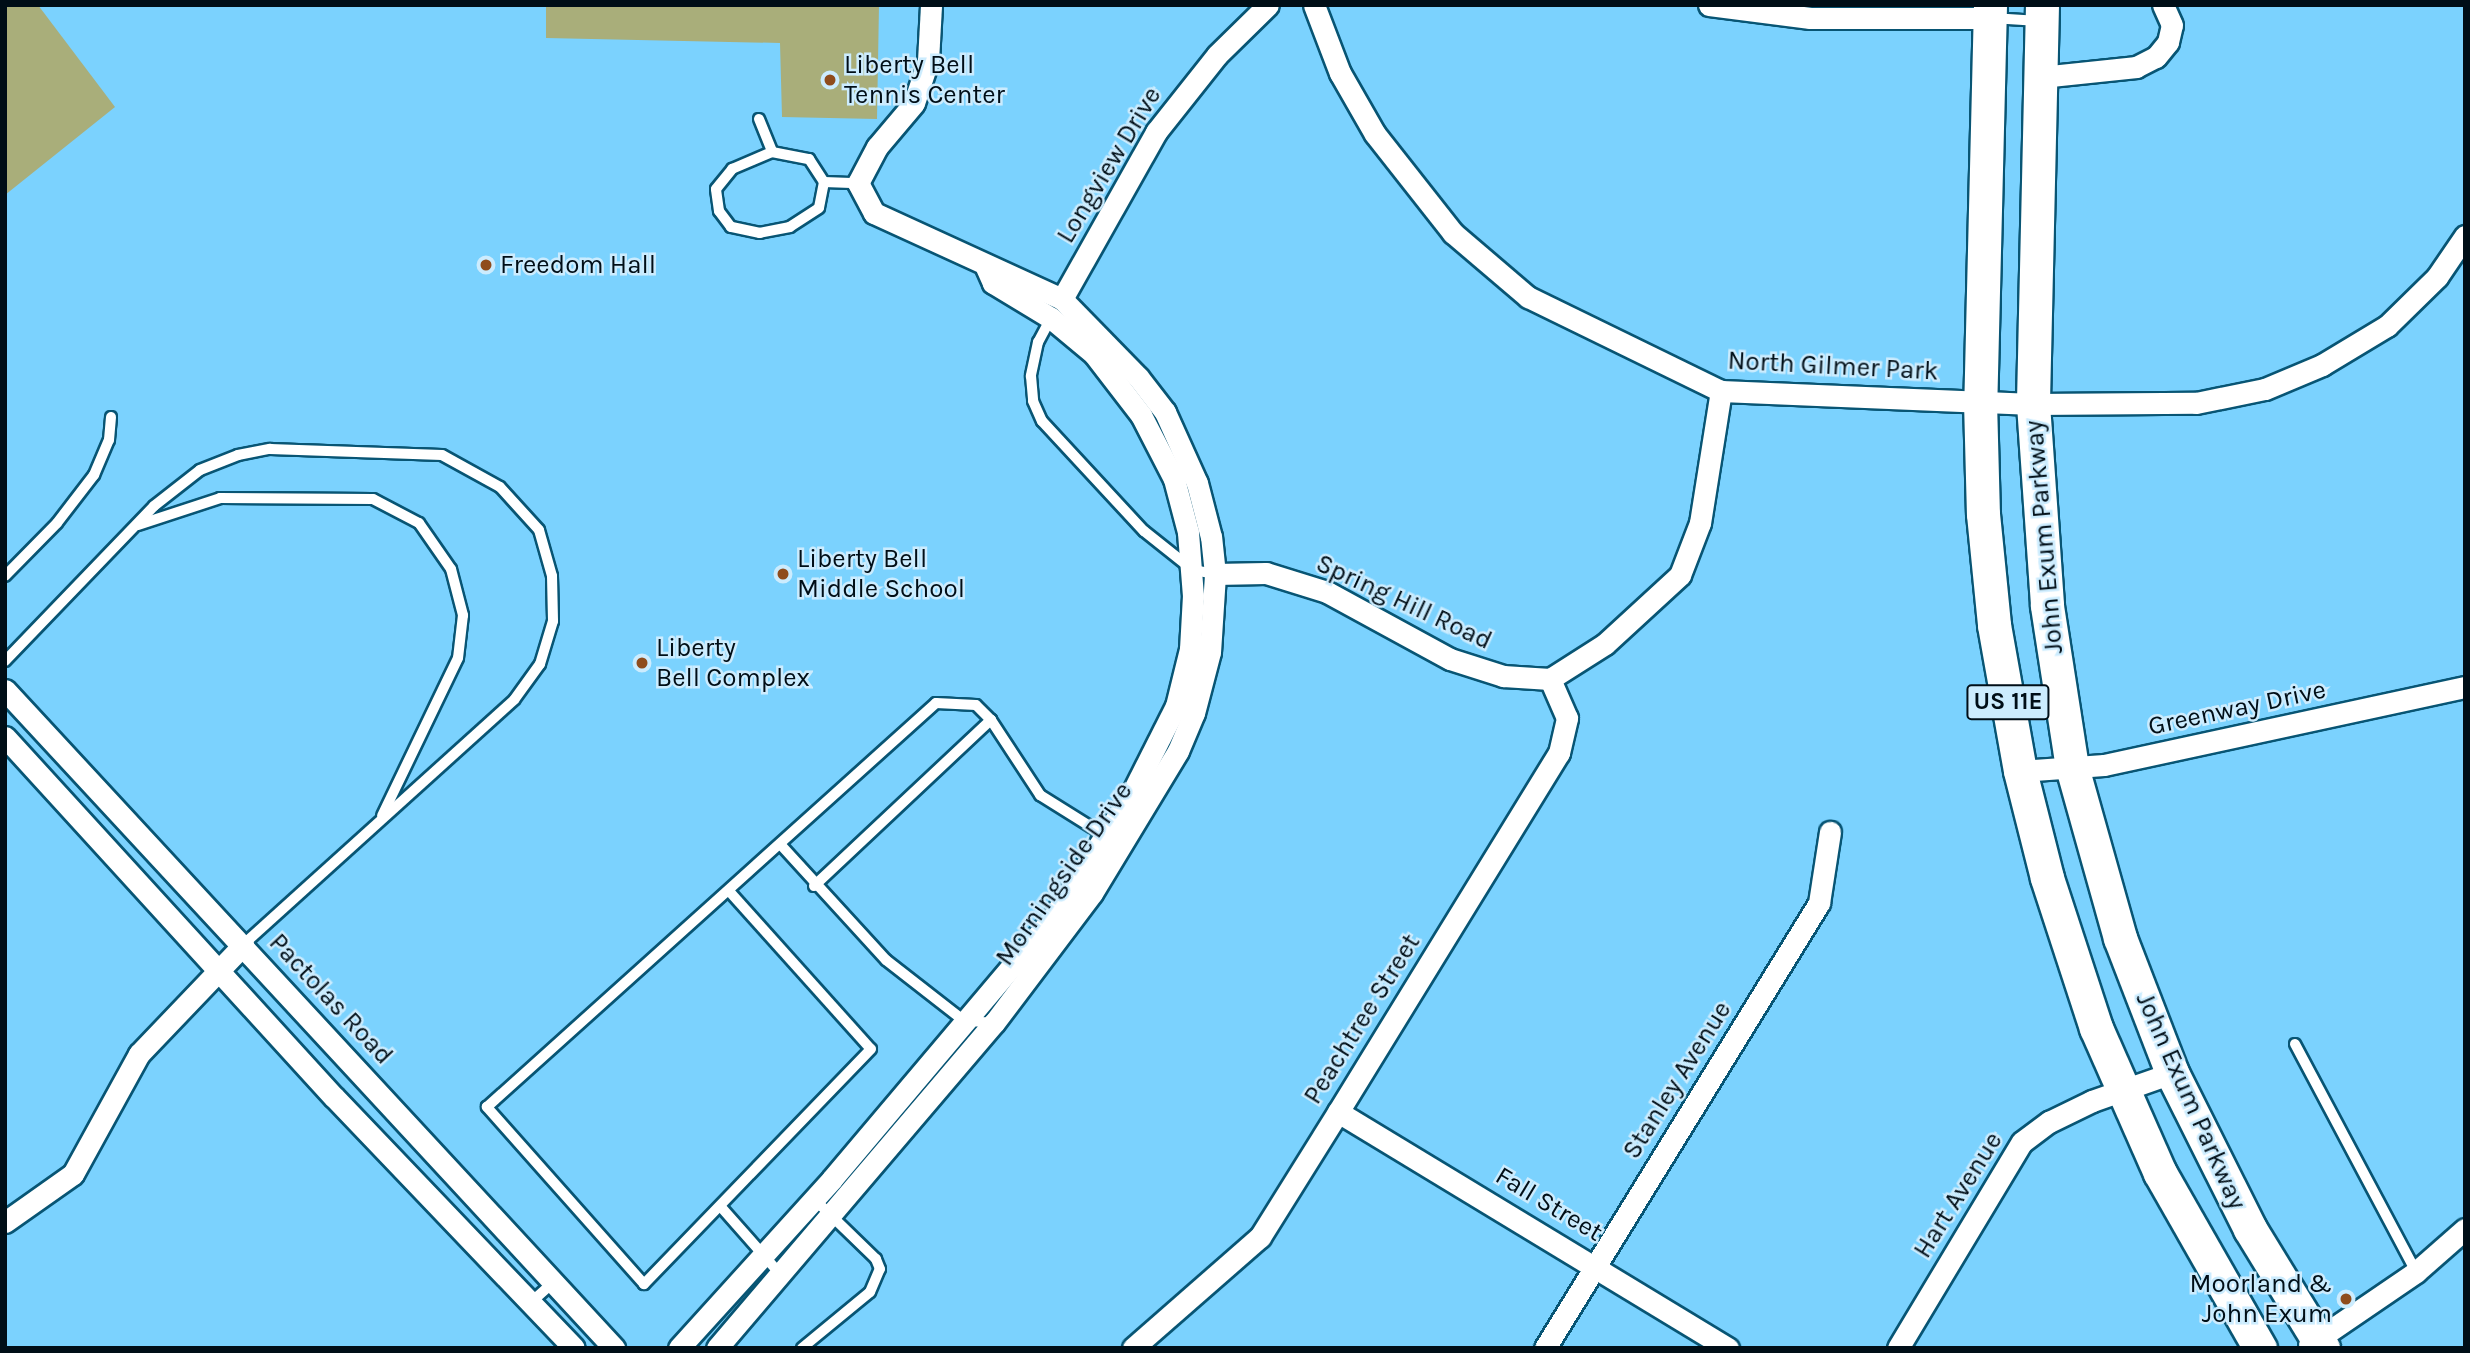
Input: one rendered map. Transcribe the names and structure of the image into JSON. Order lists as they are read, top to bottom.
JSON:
{
  "streets": {
    "main road": ["John Exum Parkway", "US 11E"],
    "street": [
      "Longview Drive",
      "North Gilmer Park",
      "Spring Hill Road",
      "Greenway Drive",
      "Morningside Drive",
      "Pactolas Road",
      "Peachtree Street",
      "Stanley Avenue",
      "Hart Avenue",
      "Fall Street"
    ]
  },
  "crossings": [
    ["Longview Drive", "Morningside Drive"],
    ["North Gilmer Park", "John Exum Parkway"],
    ["John Exum Parkway", "Greenway Drive"],
    ["John Exum Parkway", "Hart Avenue"],
    ["Spring Hill Road", "Morningside Drive"],
    ["Spring Hill Road", "Peachtree Street"],
    ["Peachtree Street", "Fall Street"],
    ["Stanley Avenue", "Fall Street"]
  ],
  "places": [
    "Liberty Bell Tennis Center",
    "Freedom Hall",
    "Liberty Bell Middle School",
    "Liberty Bell Complex",
    "Moorland & John Exum"
  ]
}
